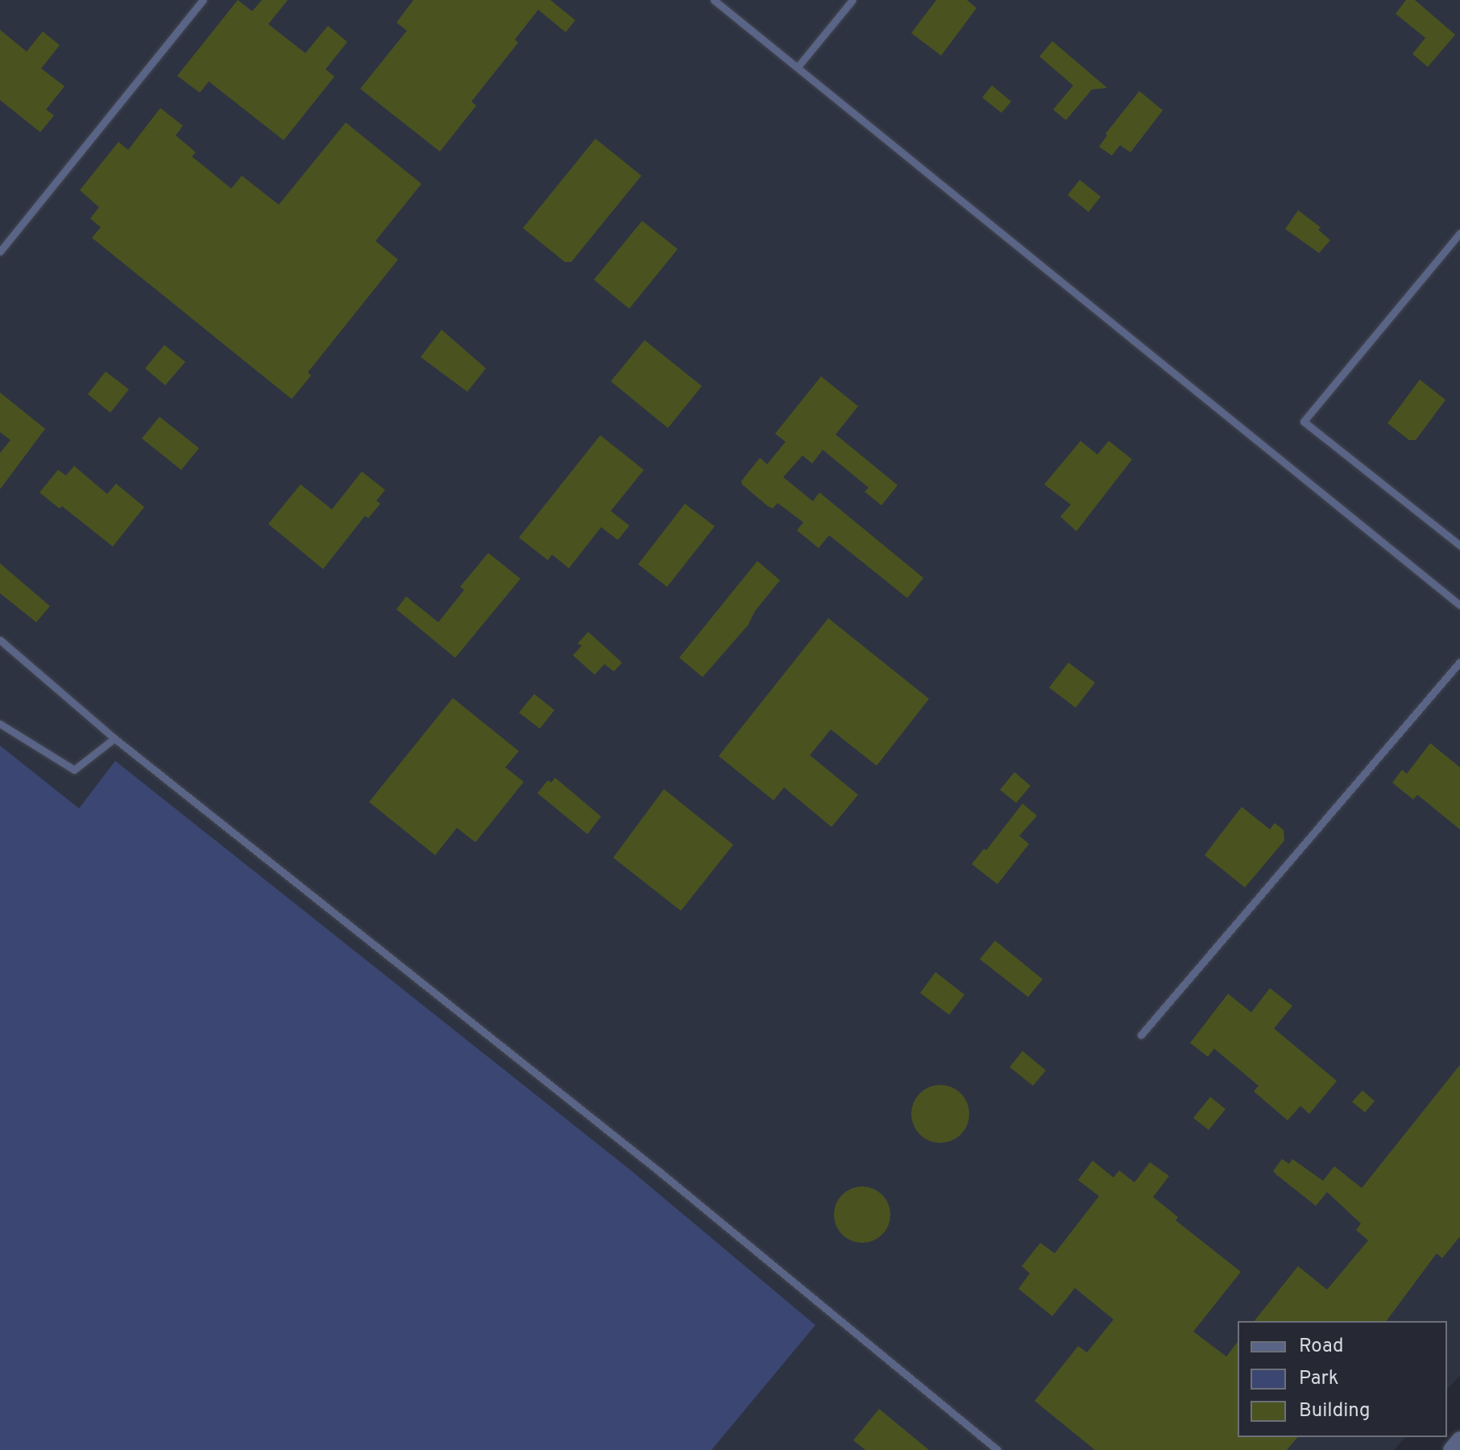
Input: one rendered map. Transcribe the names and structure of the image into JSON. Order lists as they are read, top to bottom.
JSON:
{
  "legend": ["Road", "Park", "Building"]
}
